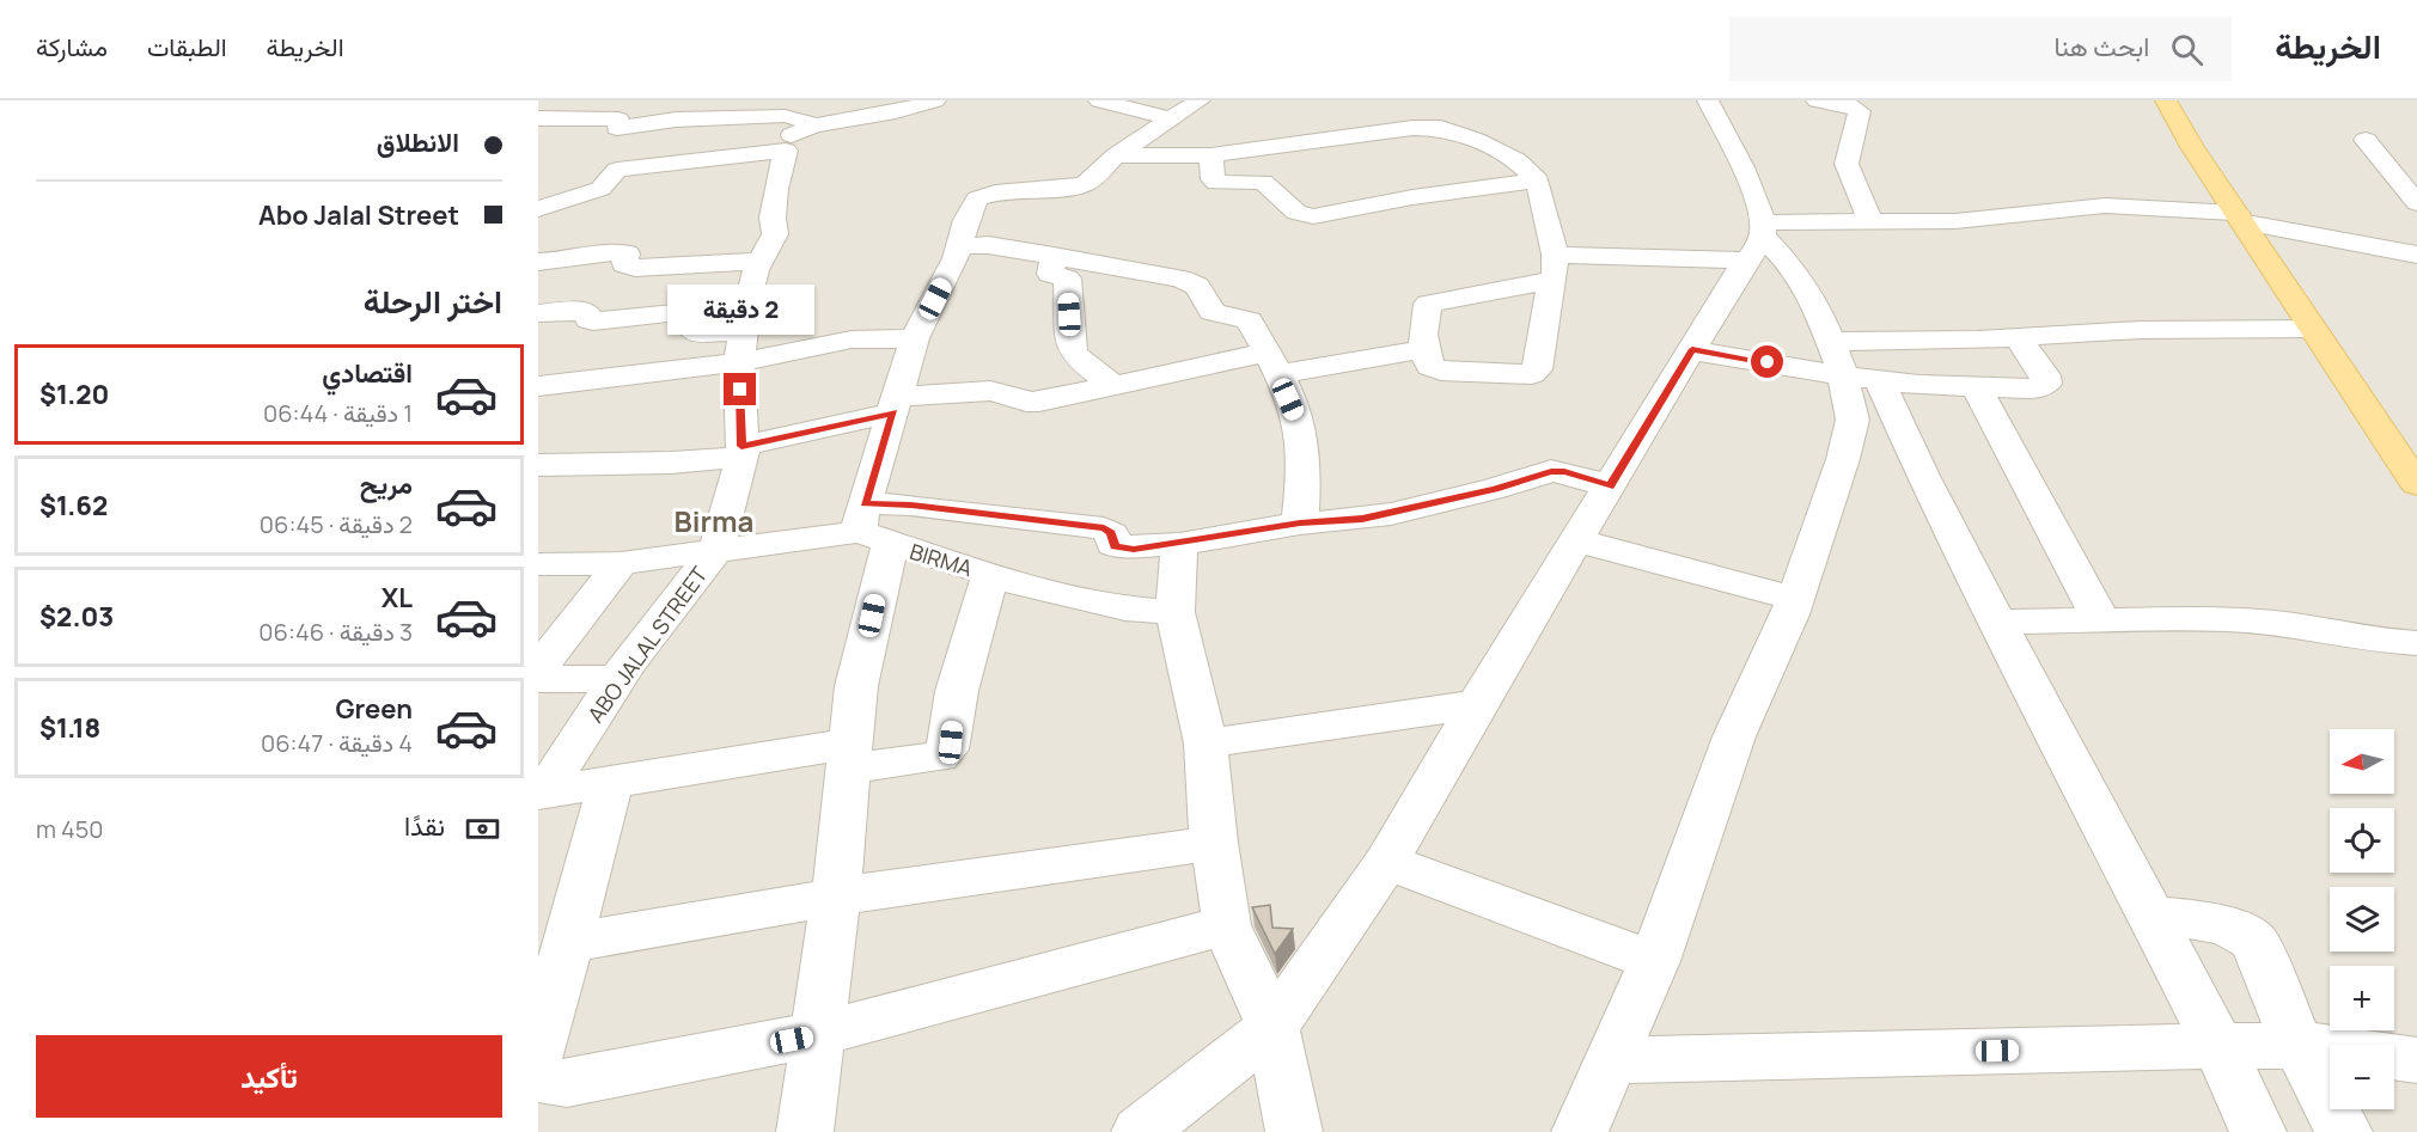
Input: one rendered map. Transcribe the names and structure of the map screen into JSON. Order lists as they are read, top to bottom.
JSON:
{
  "streets": {
    "street": ["BIRMA", "ABO JALAL STREET"]
  },
  "districts": ["Birma"],
  "north": "left",
  "page": {
    "header": "الخريطة",
    "search": "ابحث هنا",
    "nav": ["الخريطة", "الطبقات", "مشاركة"],
    "banner": ["الانطلاق", "Abo Jalal Street"],
    "heading": "اختر الرحلة",
    "bubble": "2 دقيقة",
    "list": [
      {
        "name": "اقتصادي",
        "note": "1 دقيقة · 06:44",
        "value": "$1.20"
      },
      {
        "name": "مريح",
        "note": "2 دقيقة · 06:45",
        "value": "$1.62"
      },
      {
        "name": "XL",
        "note": "3 دقيقة · 06:46",
        "value": "$2.03"
      },
      {
        "name": "Green",
        "note": "4 دقيقة · 06:47",
        "value": "$1.18"
      }
    ],
    "map_buttons": ["+", "−"],
    "pay": ["نقدًا", "450 m"],
    "buttons": "تأكيد"
  }
}
